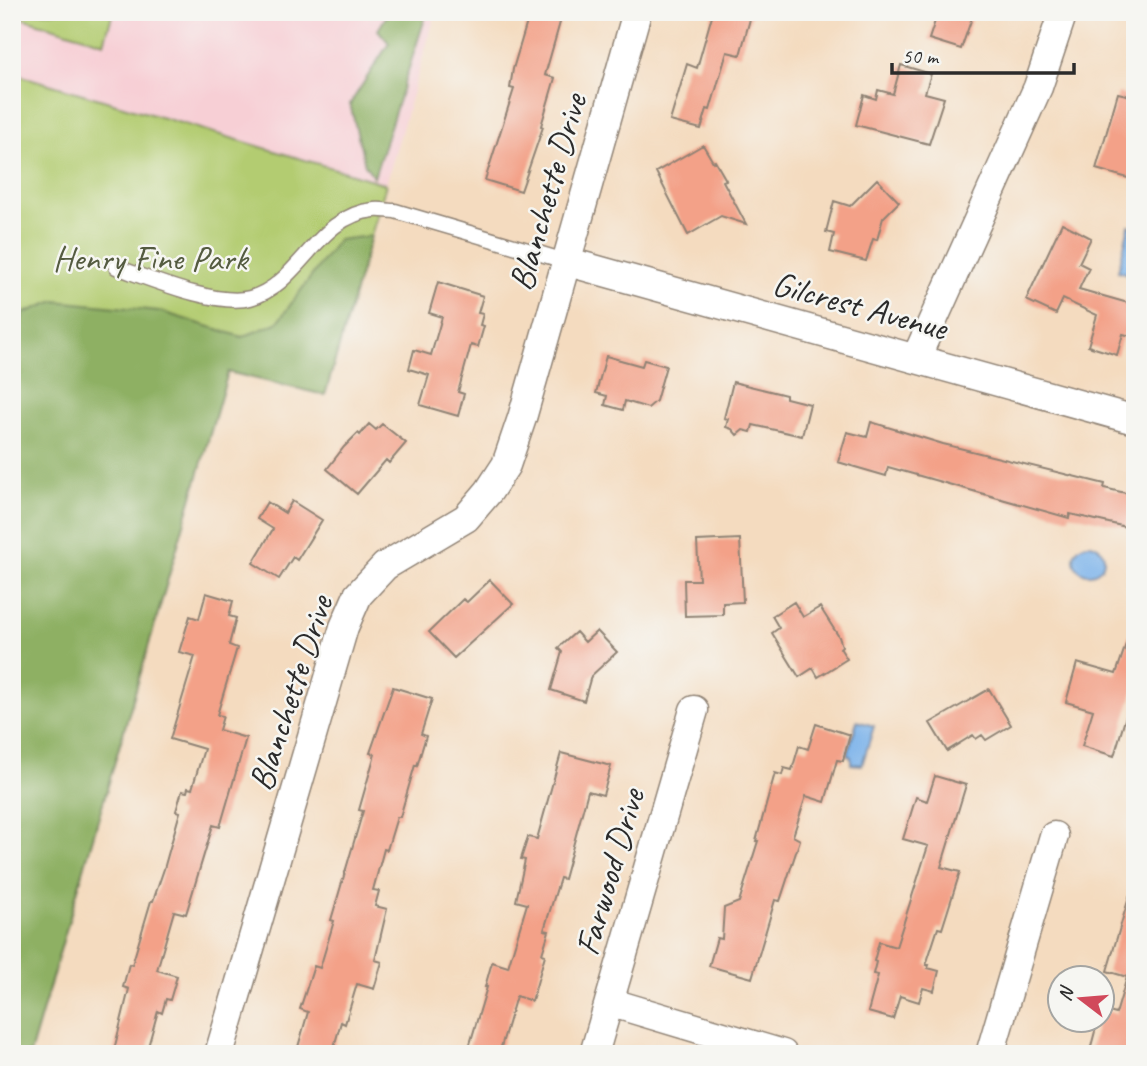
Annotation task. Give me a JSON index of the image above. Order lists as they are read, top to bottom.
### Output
{
  "streets": {
    "street": ["Blanchette Drive", "Gilcrest Avenue", "Farwood Drive"]
  },
  "crossings": [
    ["Blanchette Drive", "Gilcrest Avenue"]
  ],
  "parks": ["Henry Fine Park"],
  "scale_bar": "50 m",
  "north": "left"
}
